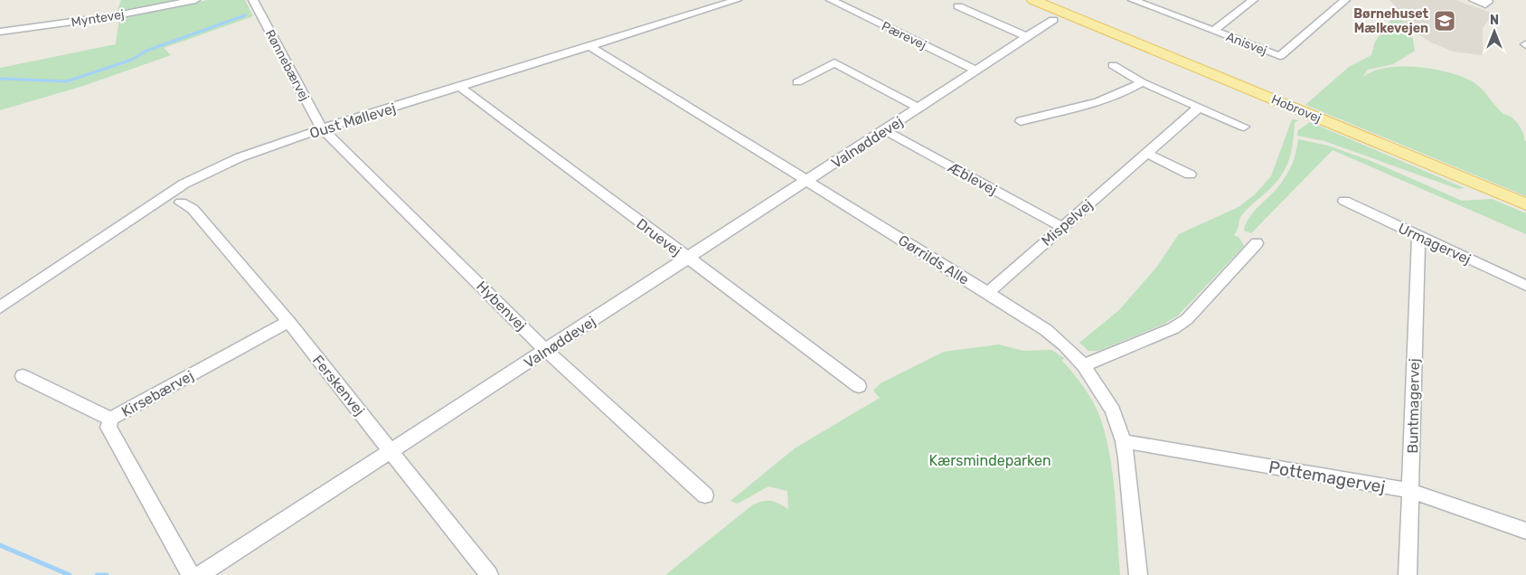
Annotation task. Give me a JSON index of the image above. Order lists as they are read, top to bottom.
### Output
{
  "streets": {
    "main road": ["Hobrovej"],
    "street": [
      "Myntevej",
      "Pærevej",
      "Anisvej",
      "Rønnebærvej",
      "Oust Møllevej",
      "Valnøddevej",
      "Æblevej",
      "Mispelvej",
      "Druevej",
      "Urmagervej",
      "Gørrilds Alle",
      "Hybenvej",
      "Ferskenvej",
      "Kirsebærvej",
      "Buntmagervej",
      "Pottemagervej"
    ]
  },
  "crossings": [
    ["Pærevej", "Valnøddevej"],
    ["Rønnebærvej", "Oust Møllevej"],
    ["Rønnebærvej", "Hybenvej"],
    ["Oust Møllevej", "Druevej"],
    ["Oust Møllevej", "Gørrilds Alle"],
    ["Oust Møllevej", "Hybenvej"],
    ["Valnøddevej", "Æblevej"],
    ["Valnøddevej", "Druevej"],
    ["Valnøddevej", "Gørrilds Alle"],
    ["Valnøddevej", "Hybenvej"],
    ["Valnøddevej", "Ferskenvej"],
    ["Æblevej", "Mispelvej"],
    ["Mispelvej", "Gørrilds Alle"],
    ["Urmagervej", "Buntmagervej"],
    ["Gørrilds Alle", "Pottemagervej"],
    ["Ferskenvej", "Kirsebærvej"],
    ["Buntmagervej", "Pottemagervej"]
  ],
  "parks": ["Kærsmindeparken"],
  "places": {
    "school or university": ["Børnehuset Mælkevejen"]
  },
  "north": "top"
}
